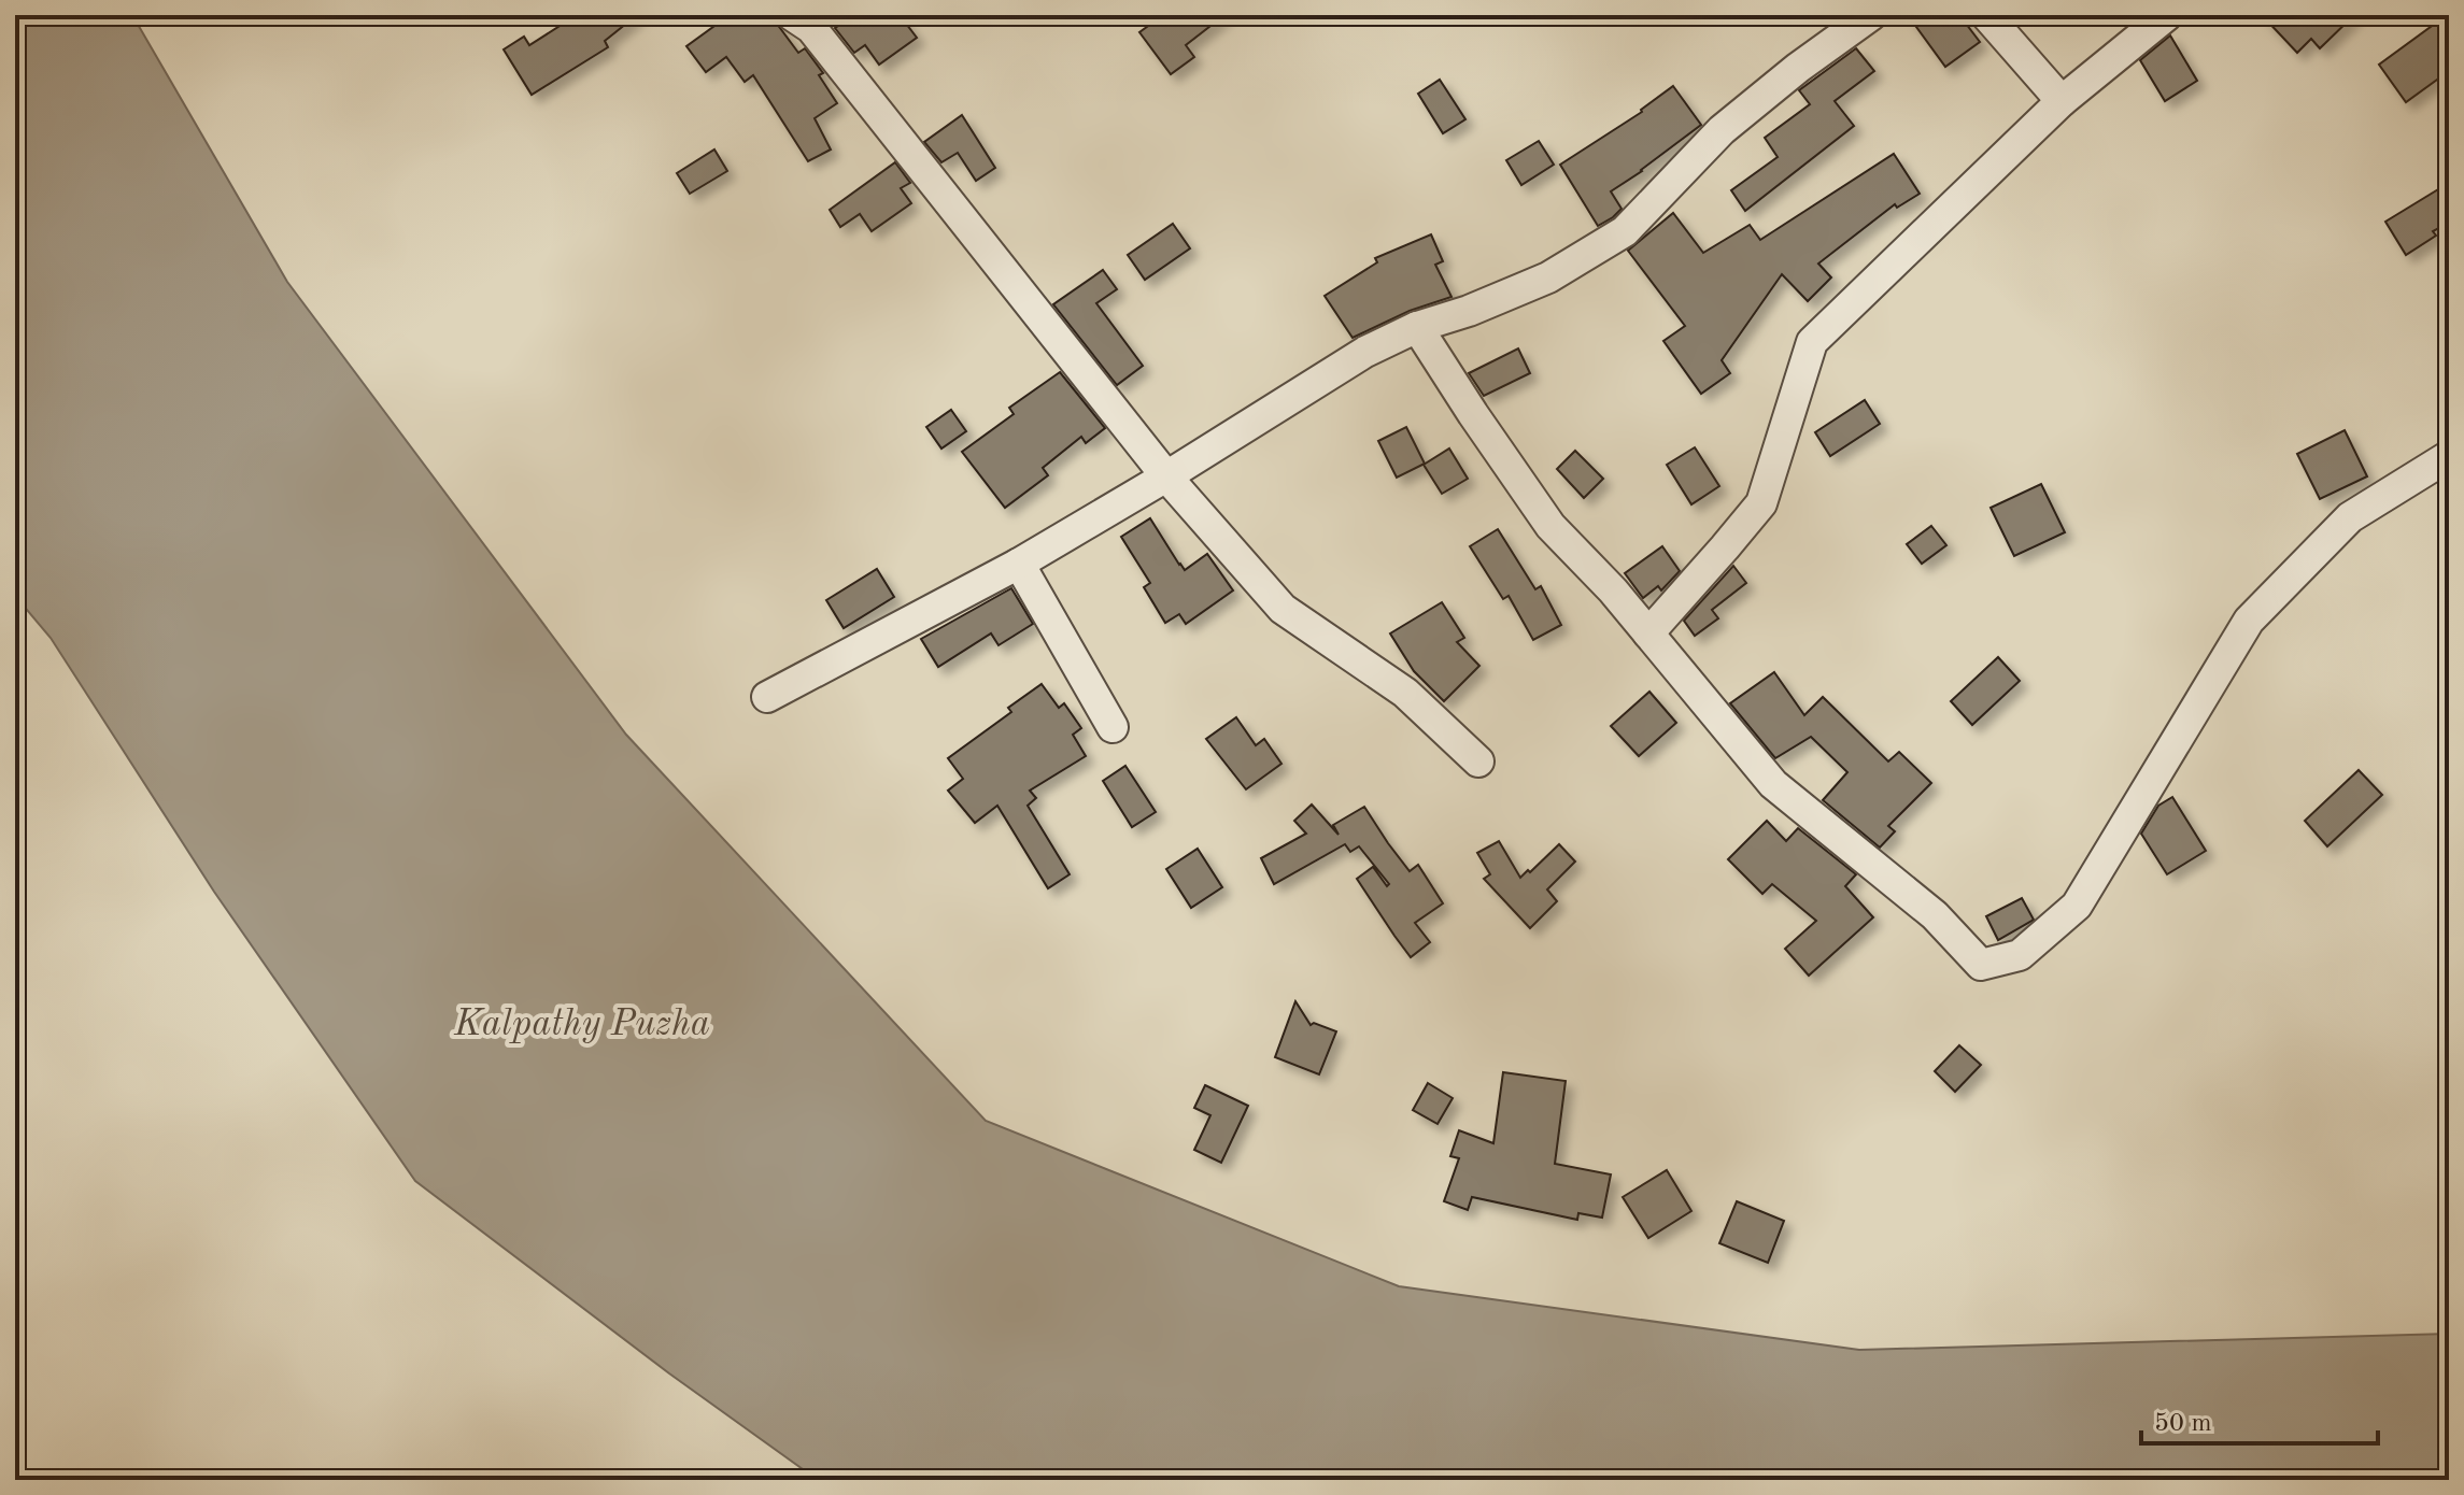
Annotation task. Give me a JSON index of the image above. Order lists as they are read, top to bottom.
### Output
{
  "water": ["Kalpathy Puzha"],
  "scale_bar": "50 m"
}
